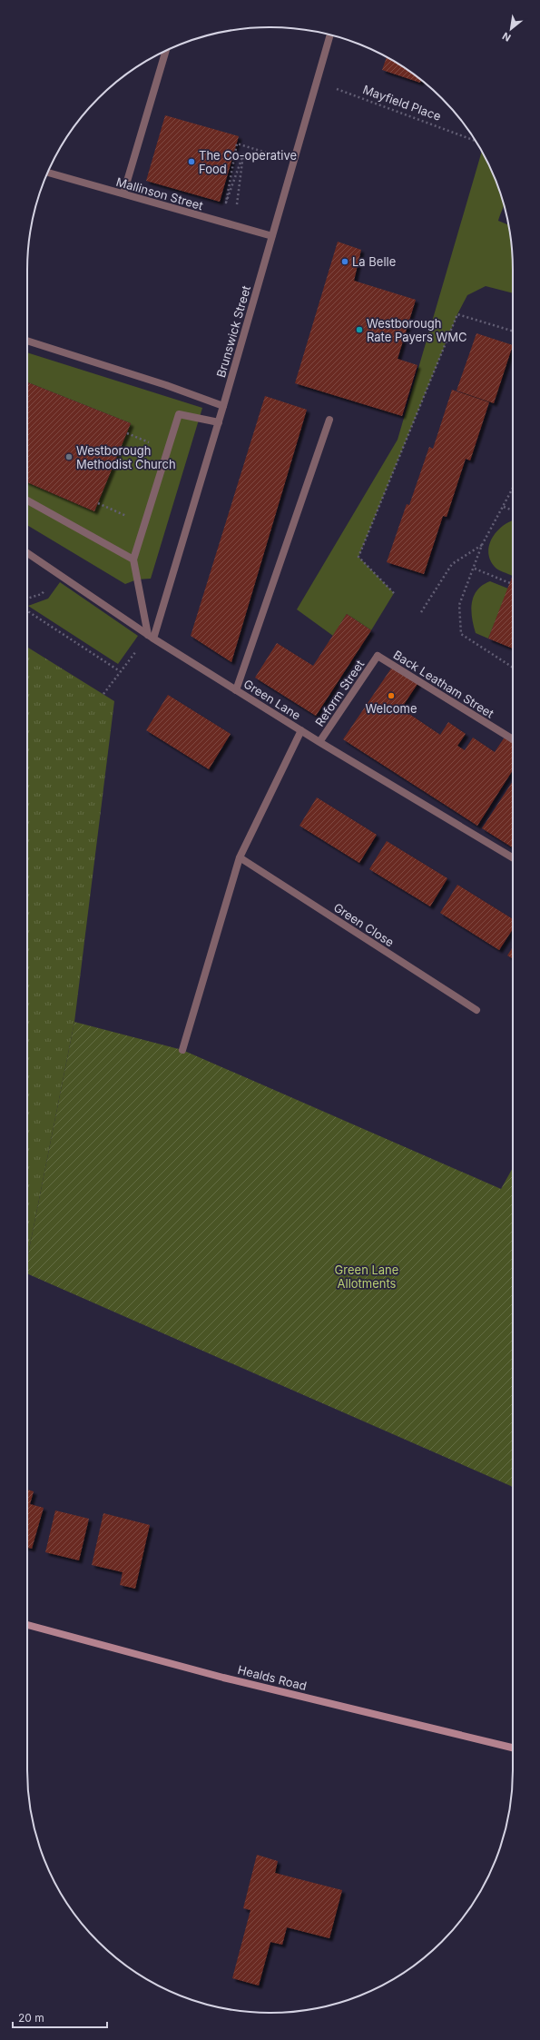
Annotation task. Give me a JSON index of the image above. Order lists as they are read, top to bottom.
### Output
{
  "streets": {
    "street": [
      "Mallinson Street",
      "Brunswick Street",
      "Back Leatham Street",
      "Reform Street",
      "Green Lane",
      "Green Close",
      "Healds Road"
    ],
    "path": ["Mayfield Place"]
  },
  "crossings": [
    ["Mayfield Place", "Brunswick Street"],
    ["Mallinson Street", "Brunswick Street"],
    ["Brunswick Street", "Green Lane"],
    ["Back Leatham Street", "Reform Street"],
    ["Reform Street", "Green Lane"]
  ],
  "parks": ["Green Lane Allotments"],
  "places": [
    "The Co-operative Food",
    "La Belle",
    "Westborough Rate Payers WMC",
    "Westborough Methodist Church",
    "Welcome"
  ],
  "scale_bar": "20 m",
  "north": "bottom left"
}
